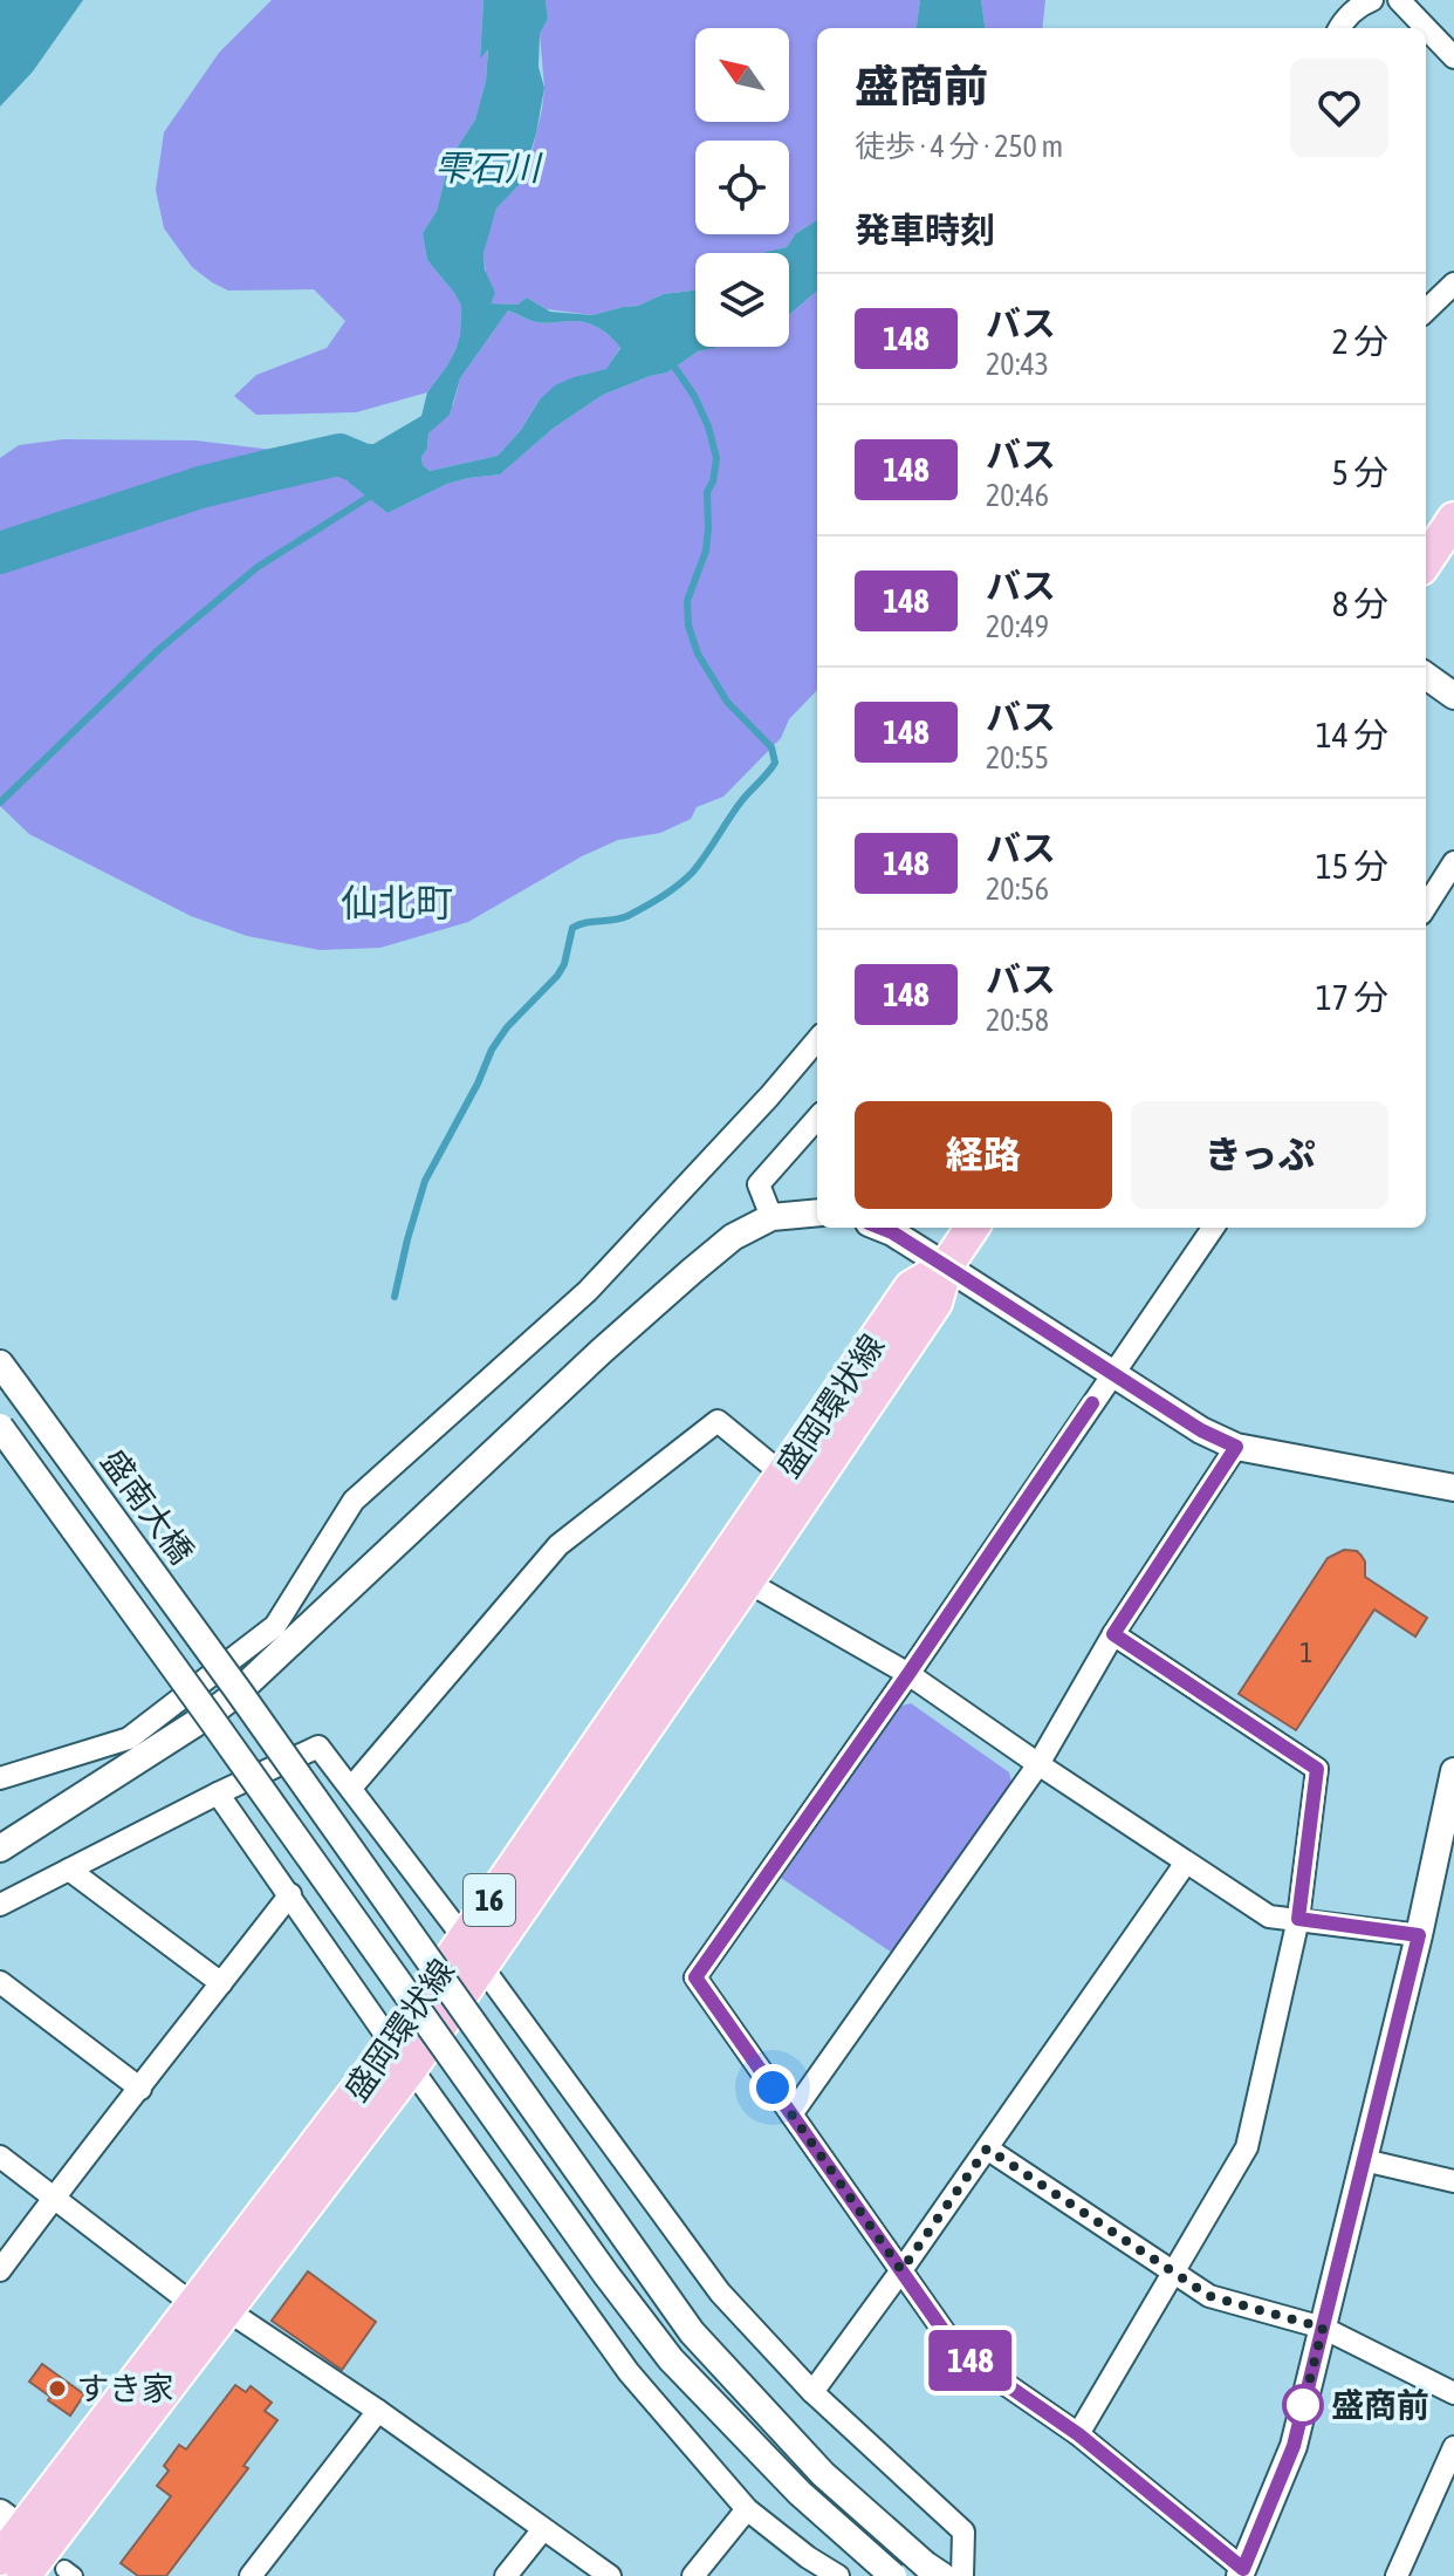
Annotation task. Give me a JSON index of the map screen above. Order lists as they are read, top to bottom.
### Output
{
  "streets": {
    "main road": ["盛岡環状線", "16"],
    "street": ["盛南大橋"]
  },
  "districts": ["仙北町"],
  "water": ["雫石川"],
  "places": ["すき家", "盛商前"],
  "lines": ["bus line 148"],
  "house_numbers": ["1"],
  "north": "top left",
  "page": {
    "on_map": "148",
    "heading": [
      ["盛商前", "徒歩 · 4 分 · 250 m"],
      "発車時刻"
    ],
    "list": [
      {
        "mark": "148",
        "name": "バス",
        "note": "20:43",
        "value": "2 分"
      },
      {
        "mark": "148",
        "name": "バス",
        "note": "20:46",
        "value": "5 分"
      },
      {
        "mark": "148",
        "name": "バス",
        "note": "20:49",
        "value": "8 分"
      },
      {
        "mark": "148",
        "name": "バス",
        "note": "20:55",
        "value": "14 分"
      },
      {
        "mark": "148",
        "name": "バス",
        "note": "20:56",
        "value": "15 分"
      },
      {
        "mark": "148",
        "name": "バス",
        "note": "20:58",
        "value": "17 分"
      }
    ],
    "buttons": ["経路", "きっぷ"]
  }
}
